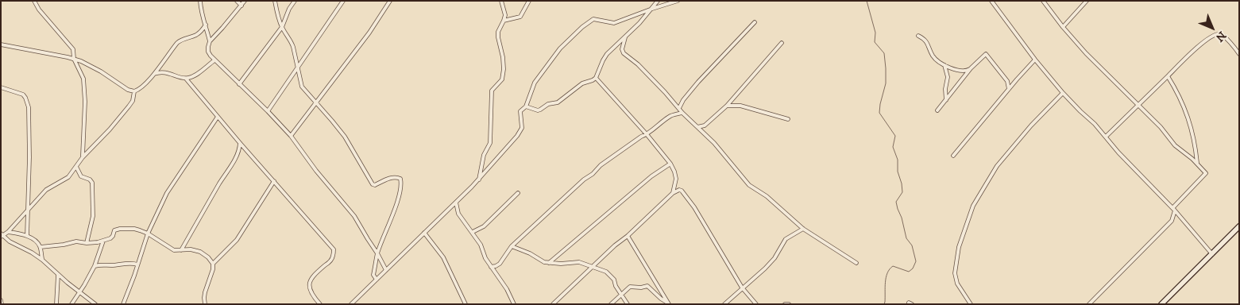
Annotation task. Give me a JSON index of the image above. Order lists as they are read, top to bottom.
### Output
{
  "north": "bottom right"
}
